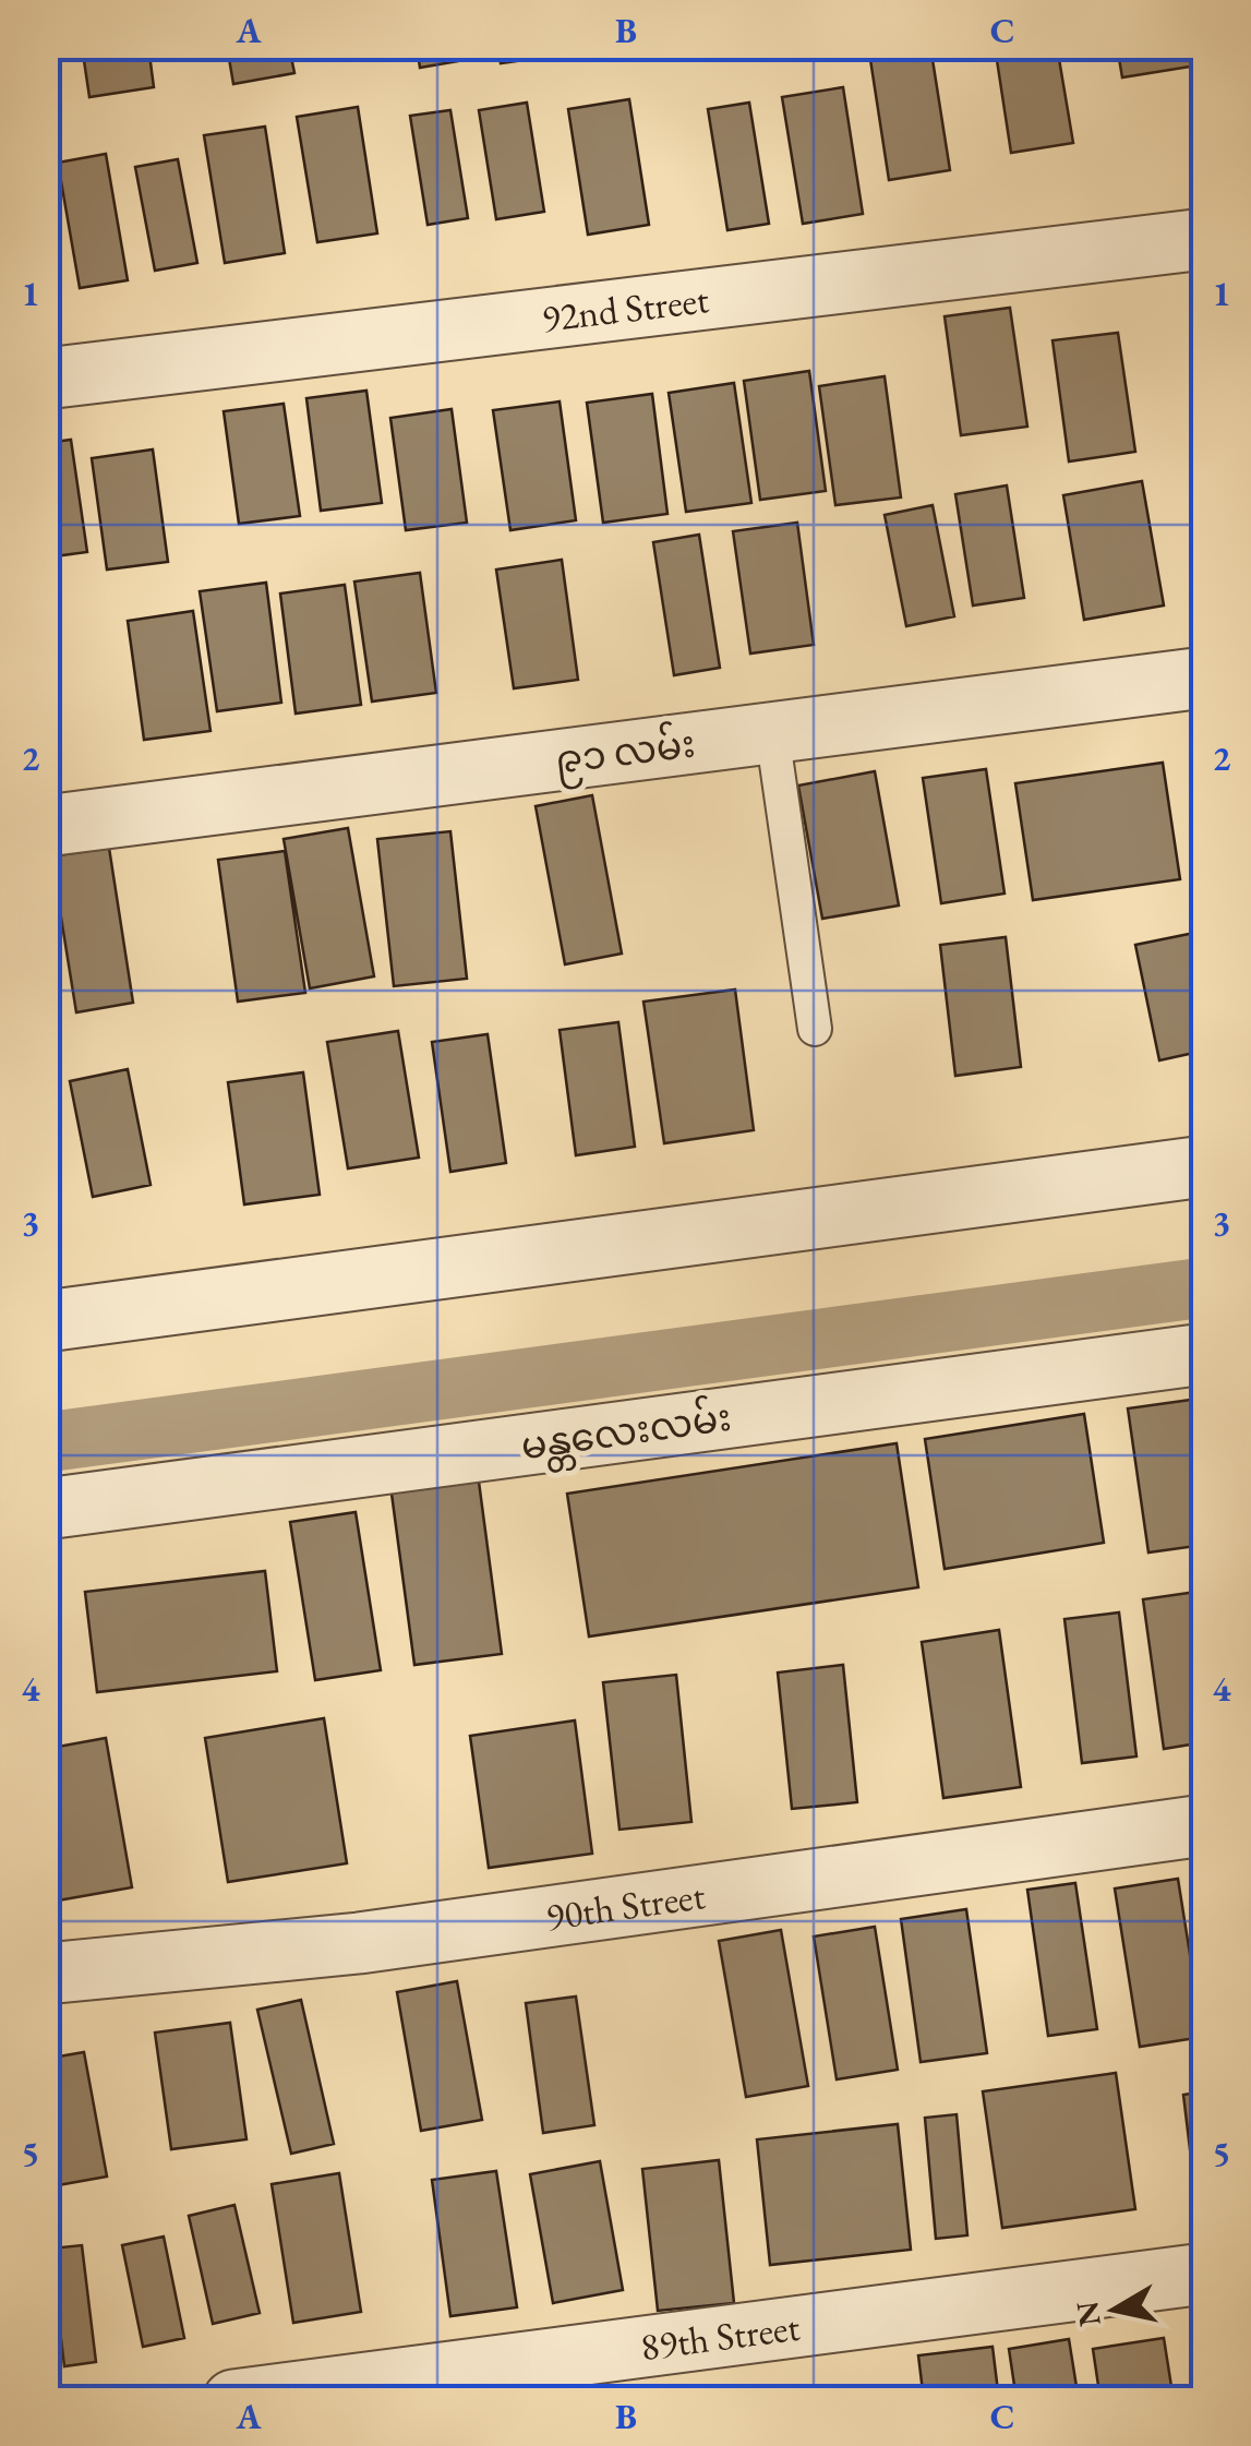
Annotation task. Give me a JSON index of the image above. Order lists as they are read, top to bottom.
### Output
{
  "streets": {
    "street": [
      "92nd Street",
      "၉၁ လမ်း",
      "မန္တလေးလမ်း",
      "90th Street",
      "89th Street"
    ]
  },
  "north": "left",
  "grid": {
    "columns": ["A", "B", "C"],
    "rows": [
      "1",
      "2",
      "3",
      "4",
      "5"
    ]
  }
}
